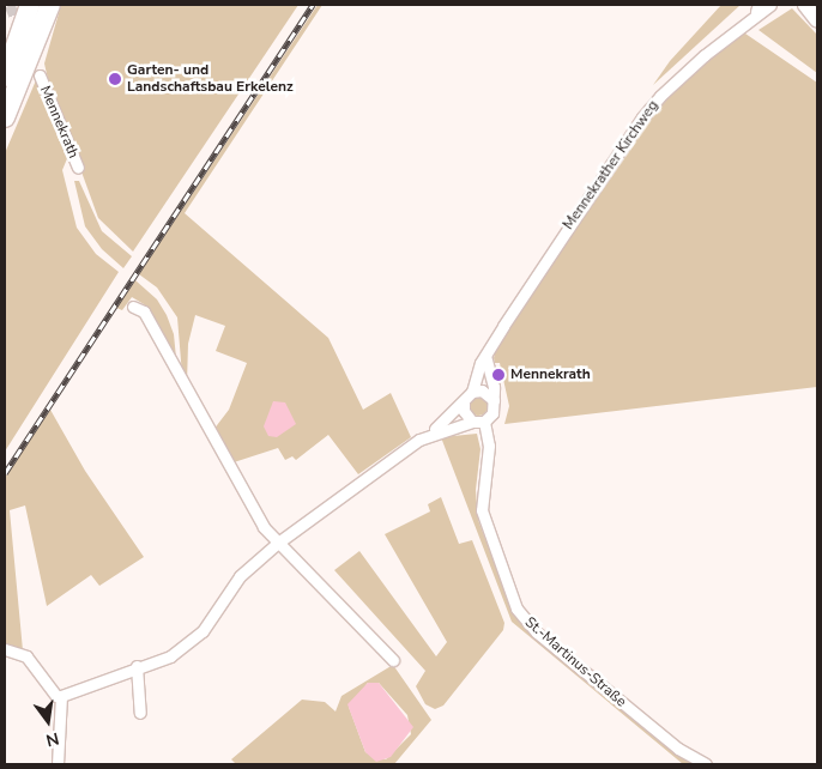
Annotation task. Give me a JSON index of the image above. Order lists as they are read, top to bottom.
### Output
{
  "streets": {
    "street": ["Mennekrath", "Mennekrather Kirchweg", "St.-Martinus-Straße"]
  },
  "crossings": [
    ["Mennekrather Kirchweg", "St.-Martinus-Straße"]
  ],
  "places": ["Garten- und Landschaftsbau Erkelenz", "Mennekrath"],
  "north": "bottom"
}
